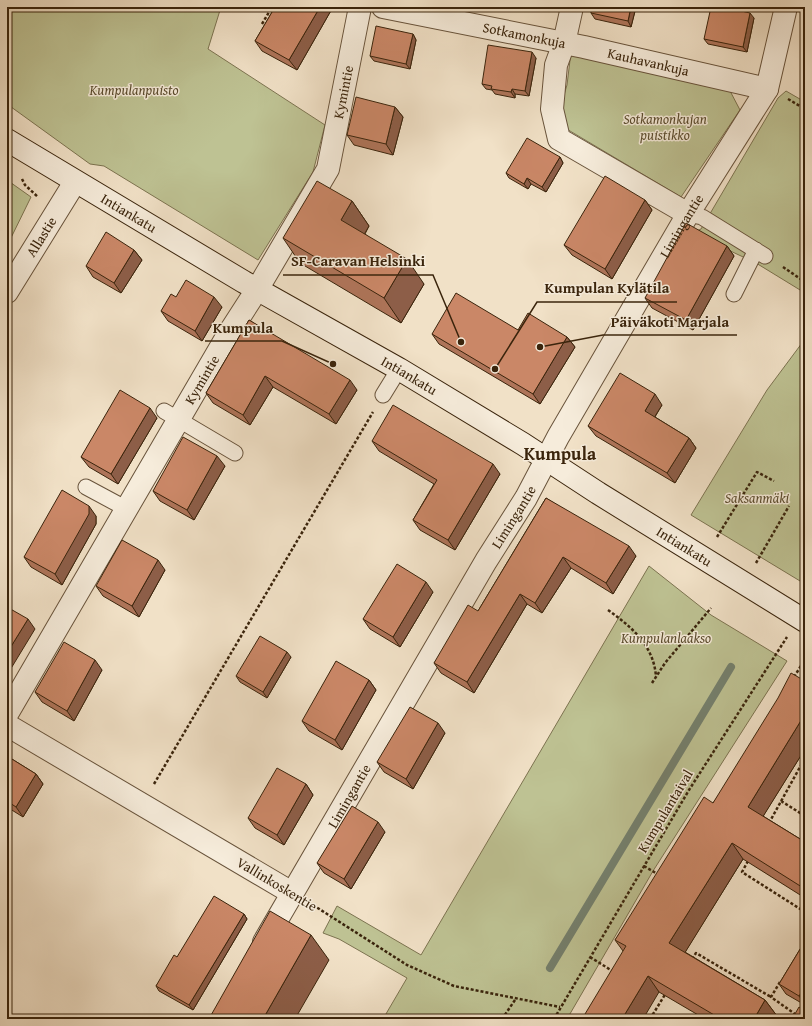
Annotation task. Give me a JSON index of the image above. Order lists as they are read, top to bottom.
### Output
{
  "streets": {
    "street": [
      "Sotkamonkuja",
      "Kauhavankuja",
      "Kymintie",
      "Intiankatu",
      "Limingantie",
      "Allastie",
      "Vallinkoskentie"
    ],
    "path": ["Kumpulantaival"]
  },
  "crossings": [
    ["Sotkamonkuja", "Kauhavankuja"],
    ["Sotkamonkuja", "Limingantie"],
    ["Kauhavankuja", "Limingantie"],
    ["Kymintie", "Intiankatu"],
    ["Intiankatu", "Limingantie"],
    ["Intiankatu", "Allastie"],
    ["Intiankatu", "Kumpulantaival"],
    ["Limingantie", "Vallinkoskentie"],
    ["Kumpulantaival", "Vallinkoskentie"]
  ],
  "districts": ["Kumpula"],
  "parks": [
    "Kumpulanpuisto",
    "Sotkamonkujan puistikko",
    "Saksanmäki",
    "Kumpulanlaakso"
  ],
  "places": [
    "SF-Caravan Helsinki",
    "Päiväkoti Marjala",
    "Kumpula",
    "Kumpulan Kylätila"
  ]
}
